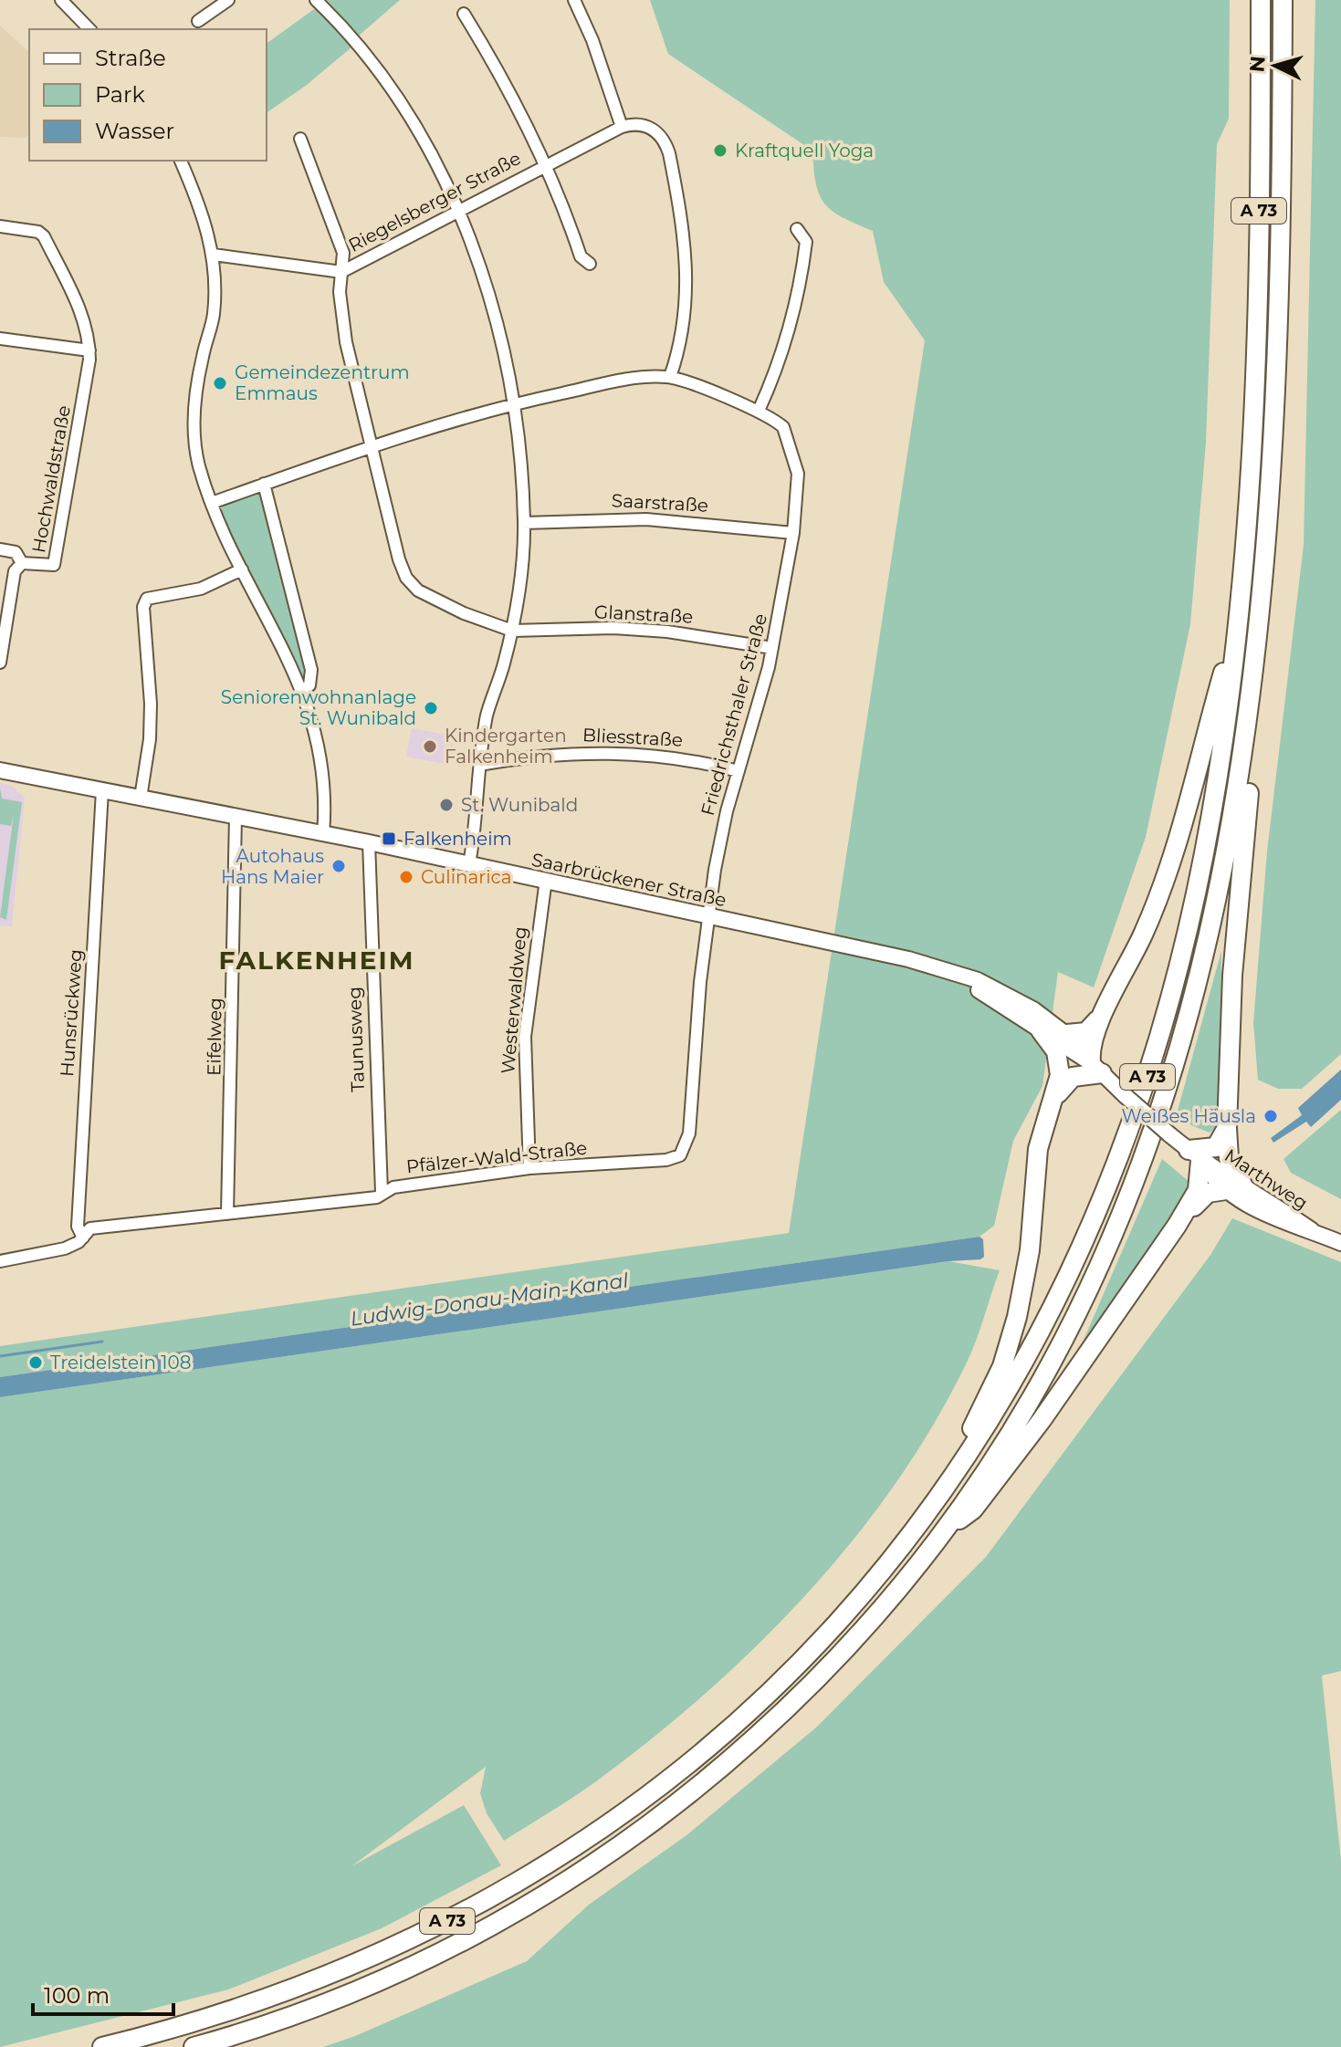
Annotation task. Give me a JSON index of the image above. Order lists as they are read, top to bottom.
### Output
{
  "streets": {
    "highway": ["A 73"],
    "main road": ["Saarbrückener Straße", "Marthweg"],
    "street": [
      "Riegelsberger Straße",
      "Hochwaldstraße",
      "Saarstraße",
      "Glanstraße",
      "Friedrichsthaler Straße",
      "Bliesstraße",
      "Westerwaldweg",
      "Hunsrückweg",
      "Eifelweg",
      "Taunusweg",
      "Pfälzer-Wald-Straße"
    ]
  },
  "crossings": [
    ["A 73", "Saarbrückener Straße"],
    ["A 73", "Marthweg"],
    ["Saarstraße", "Friedrichsthaler Straße"],
    ["Glanstraße", "Friedrichsthaler Straße"],
    ["Friedrichsthaler Straße", "Bliesstraße"],
    ["Friedrichsthaler Straße", "Saarbrückener Straße"],
    ["Friedrichsthaler Straße", "Pfälzer-Wald-Straße"],
    ["Saarbrückener Straße", "Westerwaldweg"],
    ["Saarbrückener Straße", "Hunsrückweg"],
    ["Saarbrückener Straße", "Eifelweg"],
    ["Saarbrückener Straße", "Taunusweg"],
    ["Saarbrückener Straße", "Pfälzer-Wald-Straße"],
    ["Saarbrückener Straße", "Marthweg"],
    ["Westerwaldweg", "Pfälzer-Wald-Straße"],
    ["Hunsrückweg", "Pfälzer-Wald-Straße"],
    ["Eifelweg", "Pfälzer-Wald-Straße"],
    ["Taunusweg", "Pfälzer-Wald-Straße"]
  ],
  "districts": ["FALKENHEIM"],
  "water": ["Ludwig-Donau-Main-Kanal"],
  "places": {
    "other": [
      "Kraftquell Yoga",
      "Gemeindezentrum Emmaus",
      "Seniorenwohnanlage St. Wunibald",
      "Kindergarten Falkenheim",
      "St. Wunibald",
      "Autohaus Hans Maier",
      "Culinarica",
      "Weißes Häusla",
      "Treidelstein 108"
    ],
    "transit": ["Falkenheim"]
  },
  "legend": ["Straße", "Park", "Wasser"],
  "scale_bar": "100 m",
  "north": "left"
}
